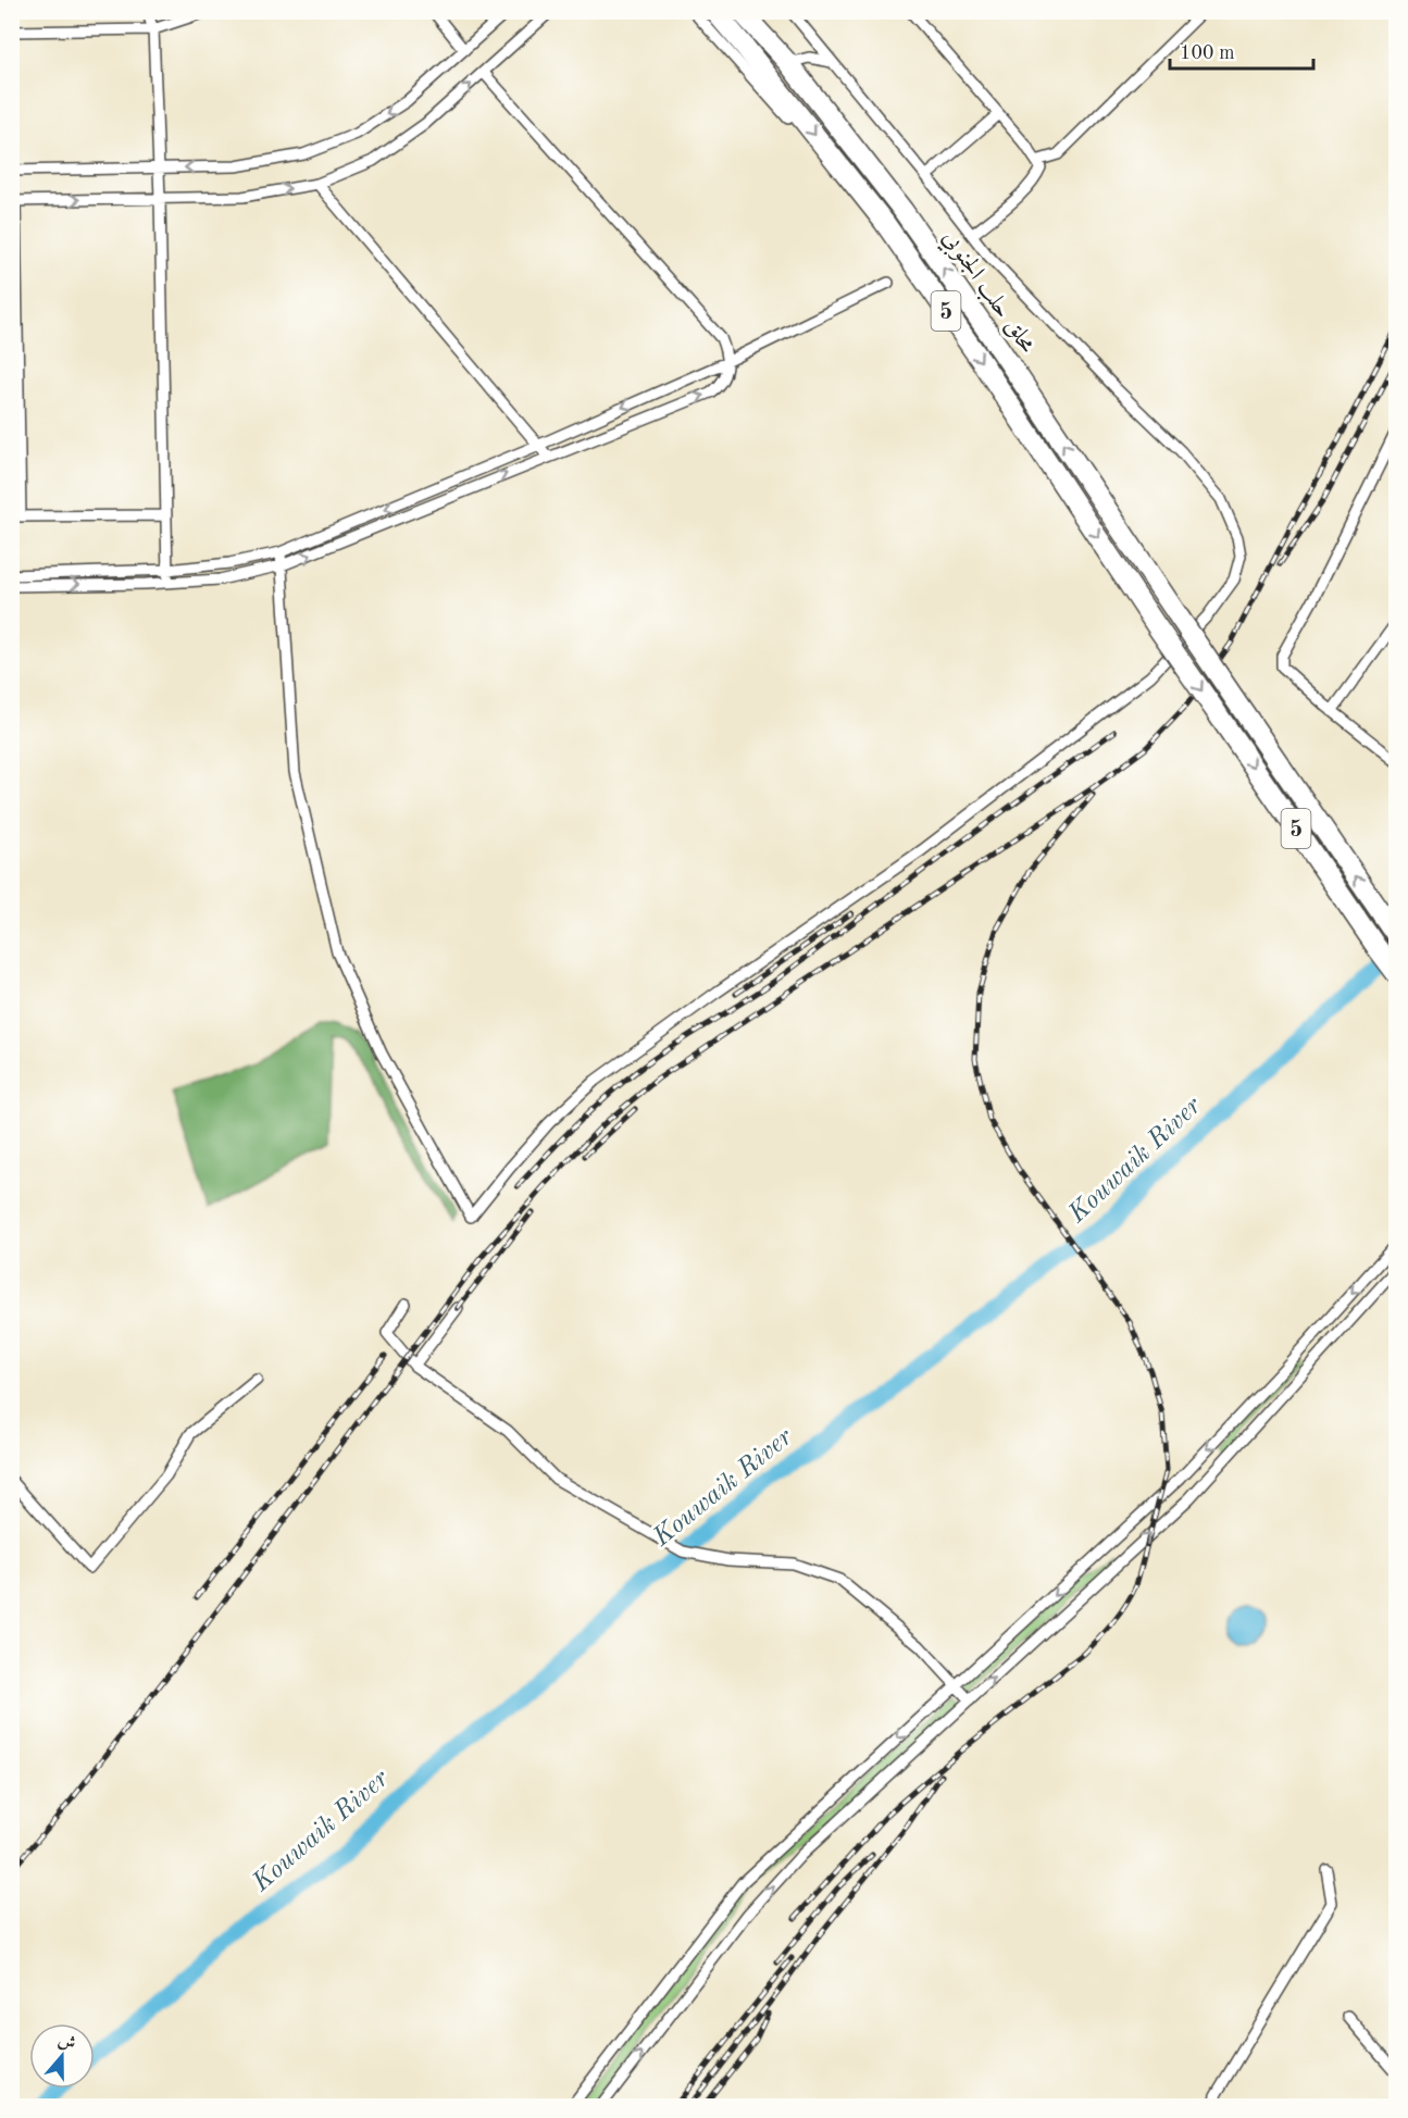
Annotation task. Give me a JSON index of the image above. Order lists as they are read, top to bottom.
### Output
{
  "streets": {
    "highway": ["محلق حلب الجنوبي", "5"]
  },
  "water": ["Kouwaik River"],
  "scale_bar": "100 m",
  "north": "top"
}
